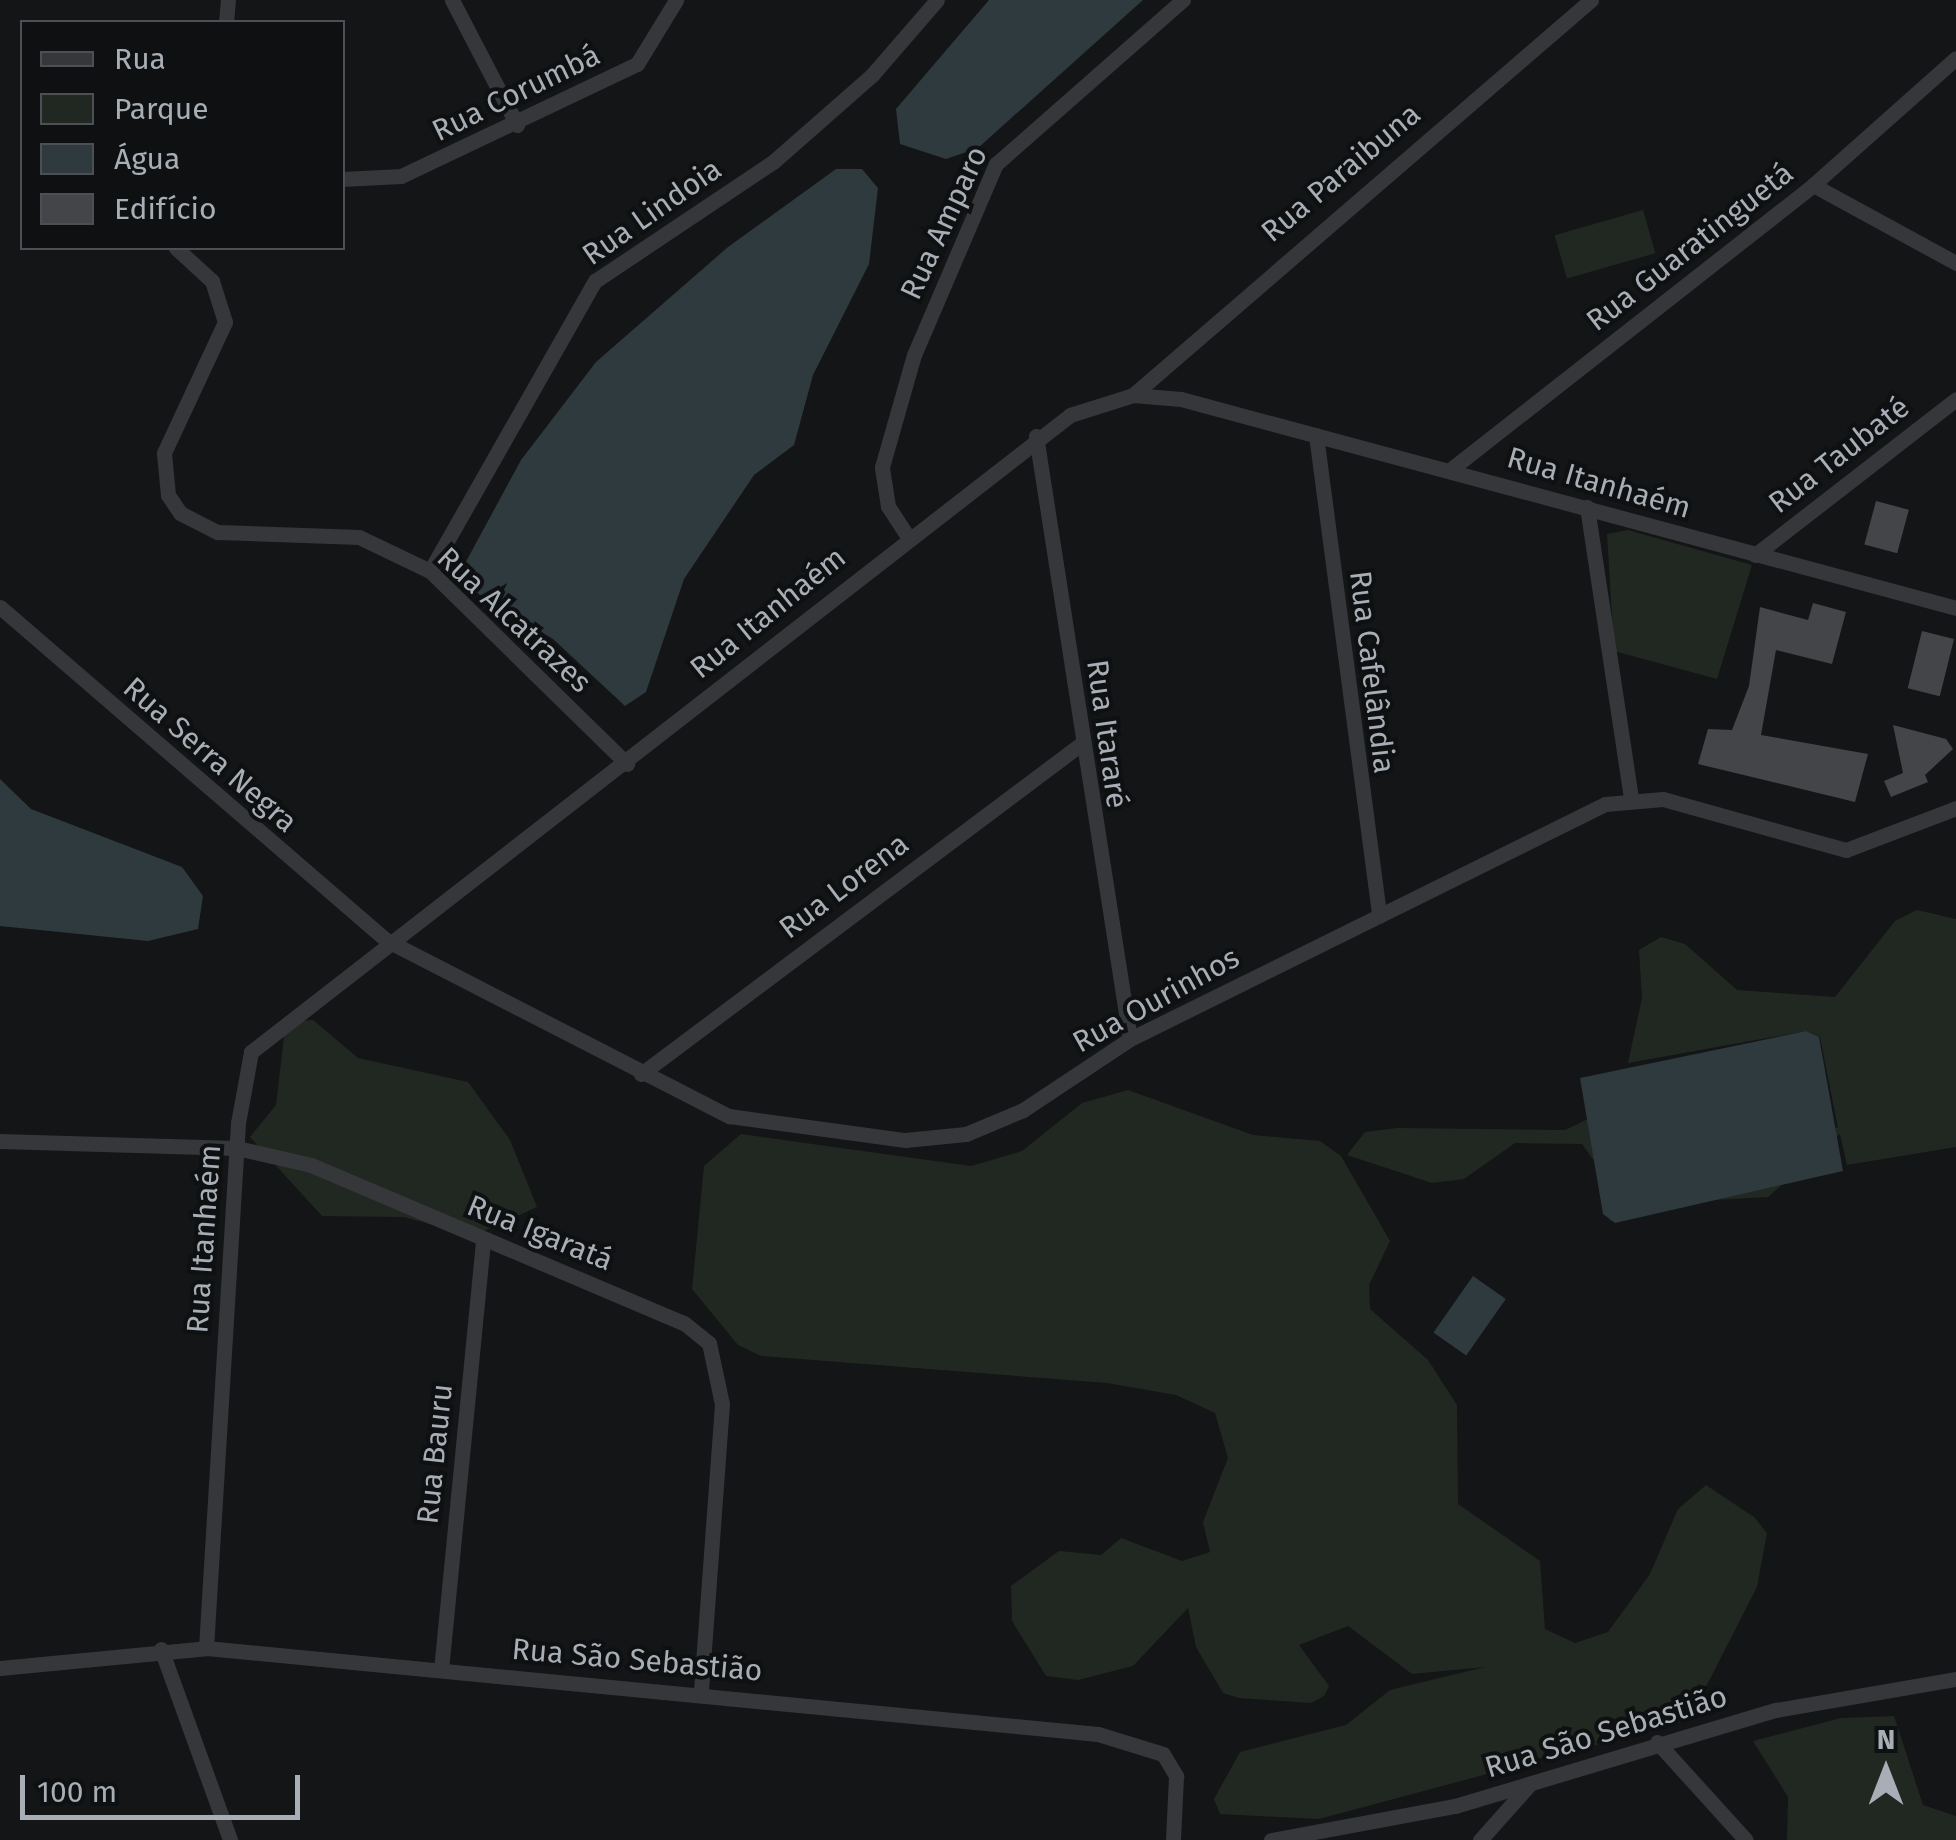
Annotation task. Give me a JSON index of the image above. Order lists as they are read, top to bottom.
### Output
{
  "streets": {
    "street": [
      "Rua Corumbá",
      "Rua Paraibuna",
      "Rua Lindoia",
      "Rua Amparo",
      "Rua Guaratinguetá",
      "Rua Taubaté",
      "Rua Itanhaém",
      "Rua Alcatrazes",
      "Rua Cafelândia",
      "Rua Itararé",
      "Rua Serra Negra",
      "Rua Lorena",
      "Rua Ourinhos",
      "Rua Igaratá",
      "Rua Bauru",
      "Rua São Sebastião"
    ]
  },
  "crossings": [
    ["Rua Paraibuna", "Rua Itanhaém"],
    ["Rua Lindoia", "Rua Alcatrazes"],
    ["Rua Amparo", "Rua Itanhaém"],
    ["Rua Guaratinguetá", "Rua Itanhaém"],
    ["Rua Taubaté", "Rua Itanhaém"],
    ["Rua Itanhaém", "Rua Alcatrazes"],
    ["Rua Itanhaém", "Rua Cafelândia"],
    ["Rua Itanhaém", "Rua Itararé"],
    ["Rua Itanhaém", "Rua Serra Negra"],
    ["Rua Itanhaém", "Rua Ourinhos"],
    ["Rua Itanhaém", "Rua Igaratá"],
    ["Rua Itanhaém", "Rua São Sebastião"],
    ["Rua Cafelândia", "Rua Ourinhos"],
    ["Rua Itararé", "Rua Lorena"],
    ["Rua Itararé", "Rua Ourinhos"],
    ["Rua Serra Negra", "Rua Ourinhos"],
    ["Rua Lorena", "Rua Ourinhos"],
    ["Rua Igaratá", "Rua Bauru"],
    ["Rua Igaratá", "Rua São Sebastião"],
    ["Rua Bauru", "Rua São Sebastião"]
  ],
  "legend": [
    "Rua",
    "Parque",
    "Água",
    "Edifício"
  ],
  "scale_bar": "100 m",
  "north": "top"
}
